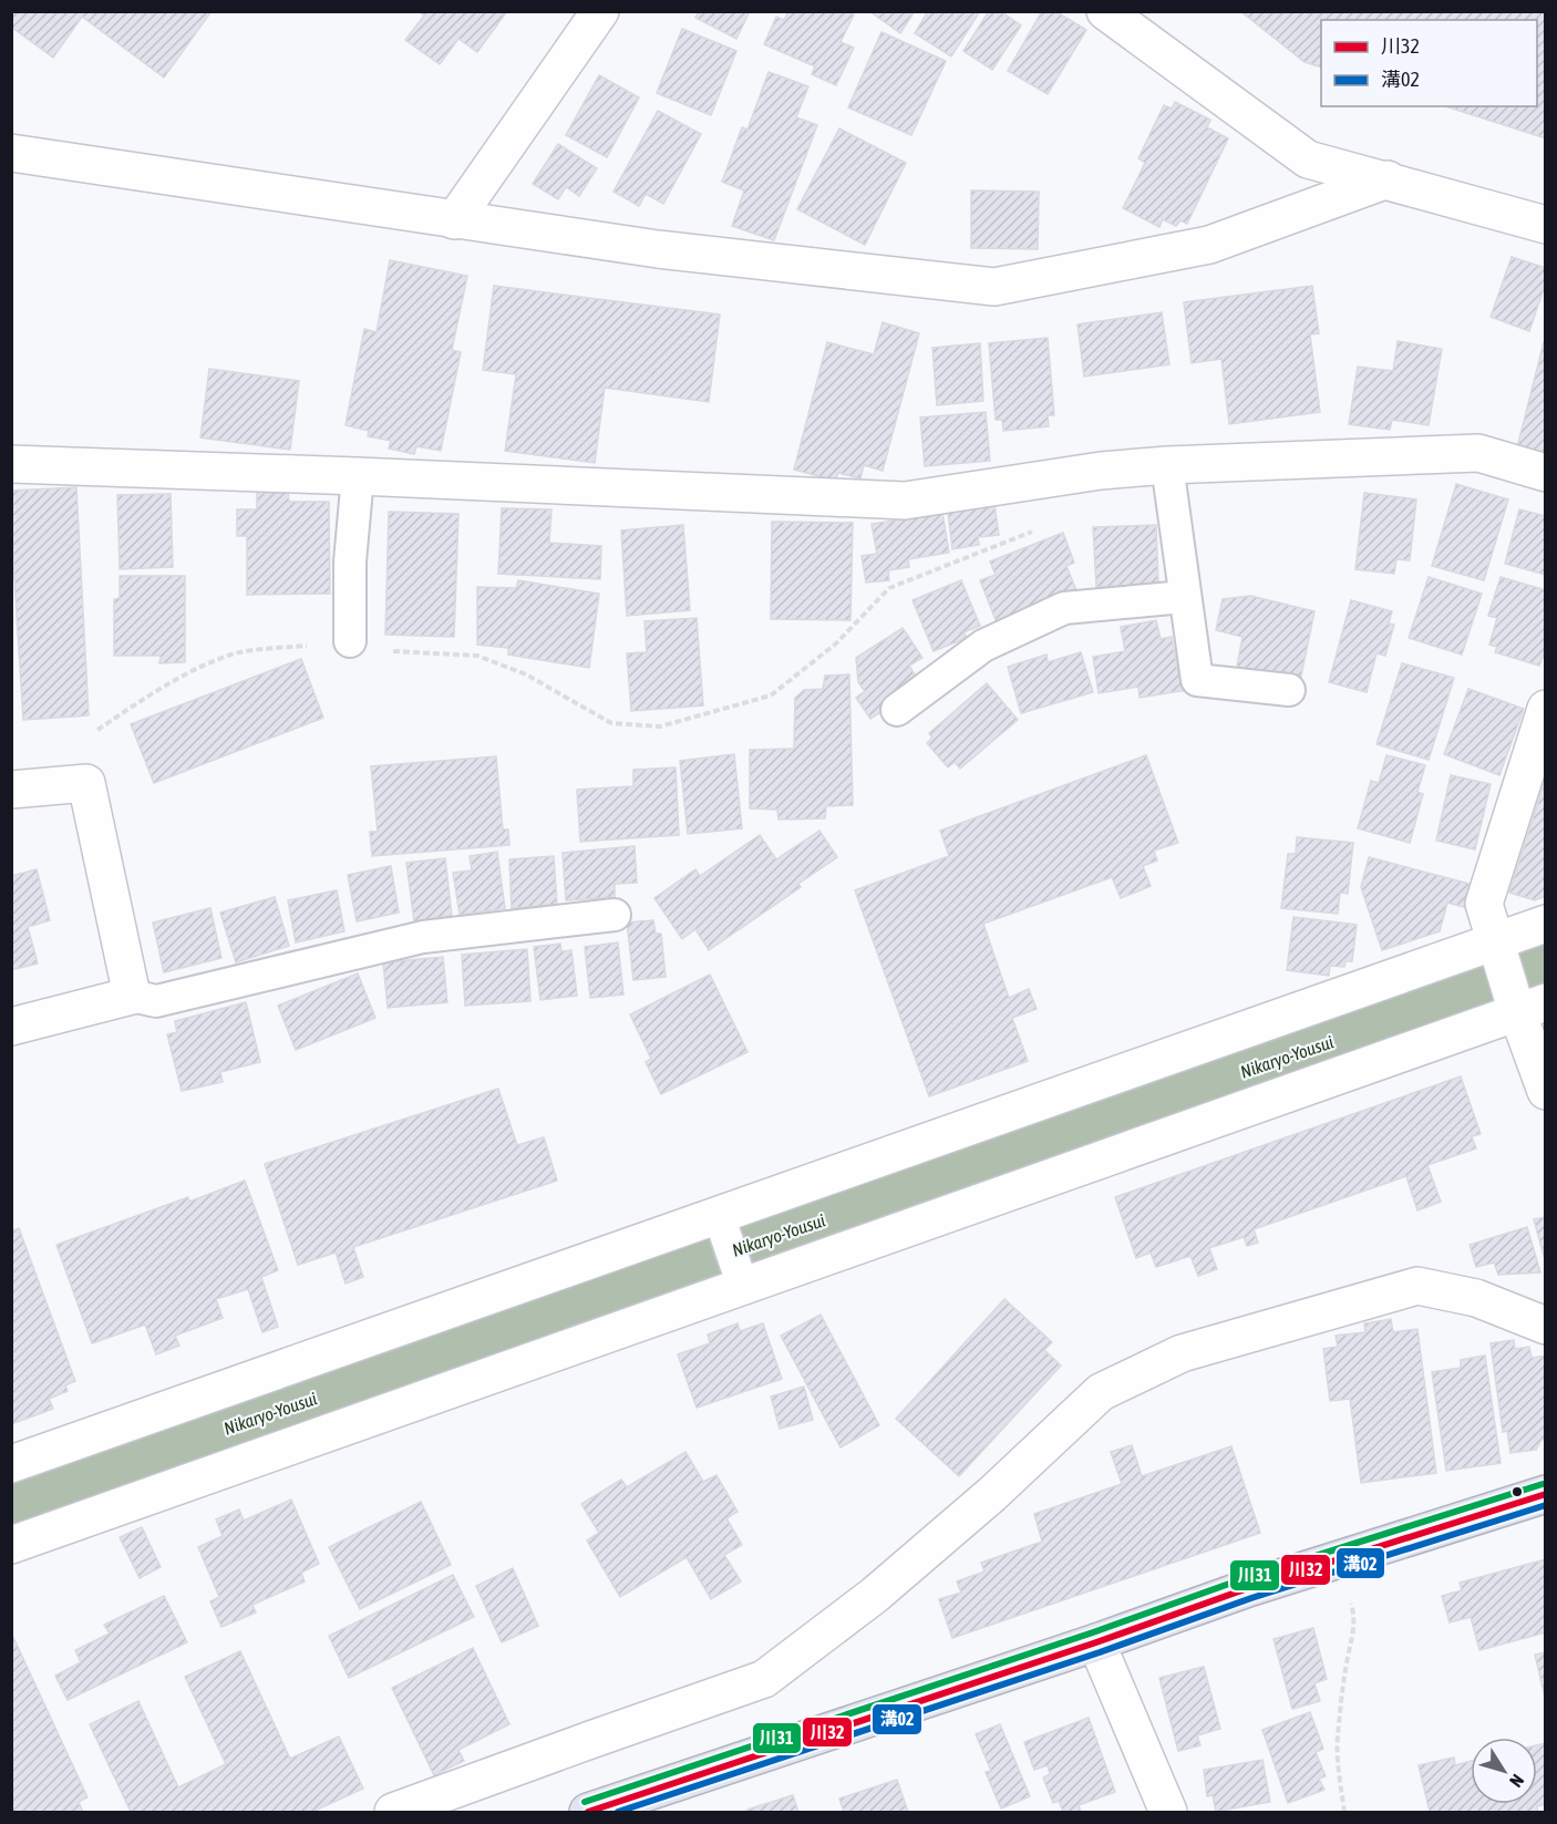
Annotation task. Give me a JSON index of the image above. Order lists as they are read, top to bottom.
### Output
{
  "water": ["Nikaryo-Yousui"],
  "lines": ["transit line 川31", "transit line 川32", "transit line 溝02"],
  "legend": ["川32", "溝02"],
  "north": "bottom right"
}
